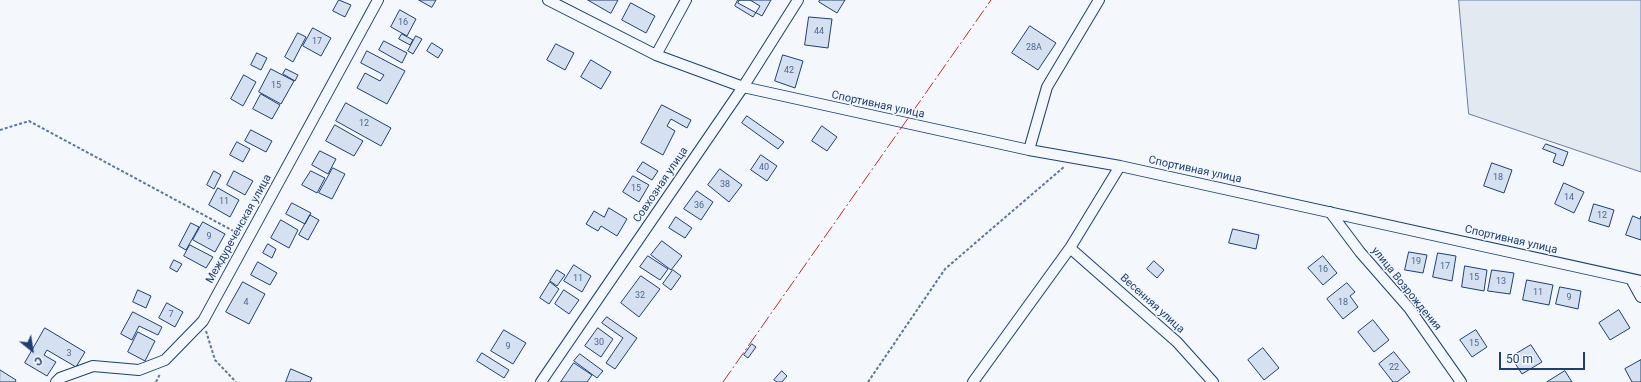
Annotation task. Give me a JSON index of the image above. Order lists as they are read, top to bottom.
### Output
{
  "streets": {
    "street": [
      "Спортивная улица",
      "Совхозная улица",
      "Междуреченская улица",
      "улица Возрождения",
      "Весенняя улица"
    ]
  },
  "crossings": [
    ["Спортивная улица", "Совхозная улица"],
    ["Спортивная улица", "улица Возрождения"]
  ],
  "house_numbers": [
    "16",
    "44",
    "17",
    "28А",
    "42",
    "15",
    "12",
    "40",
    "18",
    "38",
    "15",
    "14",
    "11",
    "36",
    "12",
    "9",
    "19",
    "17",
    "16",
    "15",
    "11",
    "13",
    "11",
    "32",
    "9",
    "4",
    "18",
    "7",
    "30",
    "15",
    "9",
    "3",
    "22"
  ],
  "scale_bar": "50 m",
  "north": "bottom right"
}
